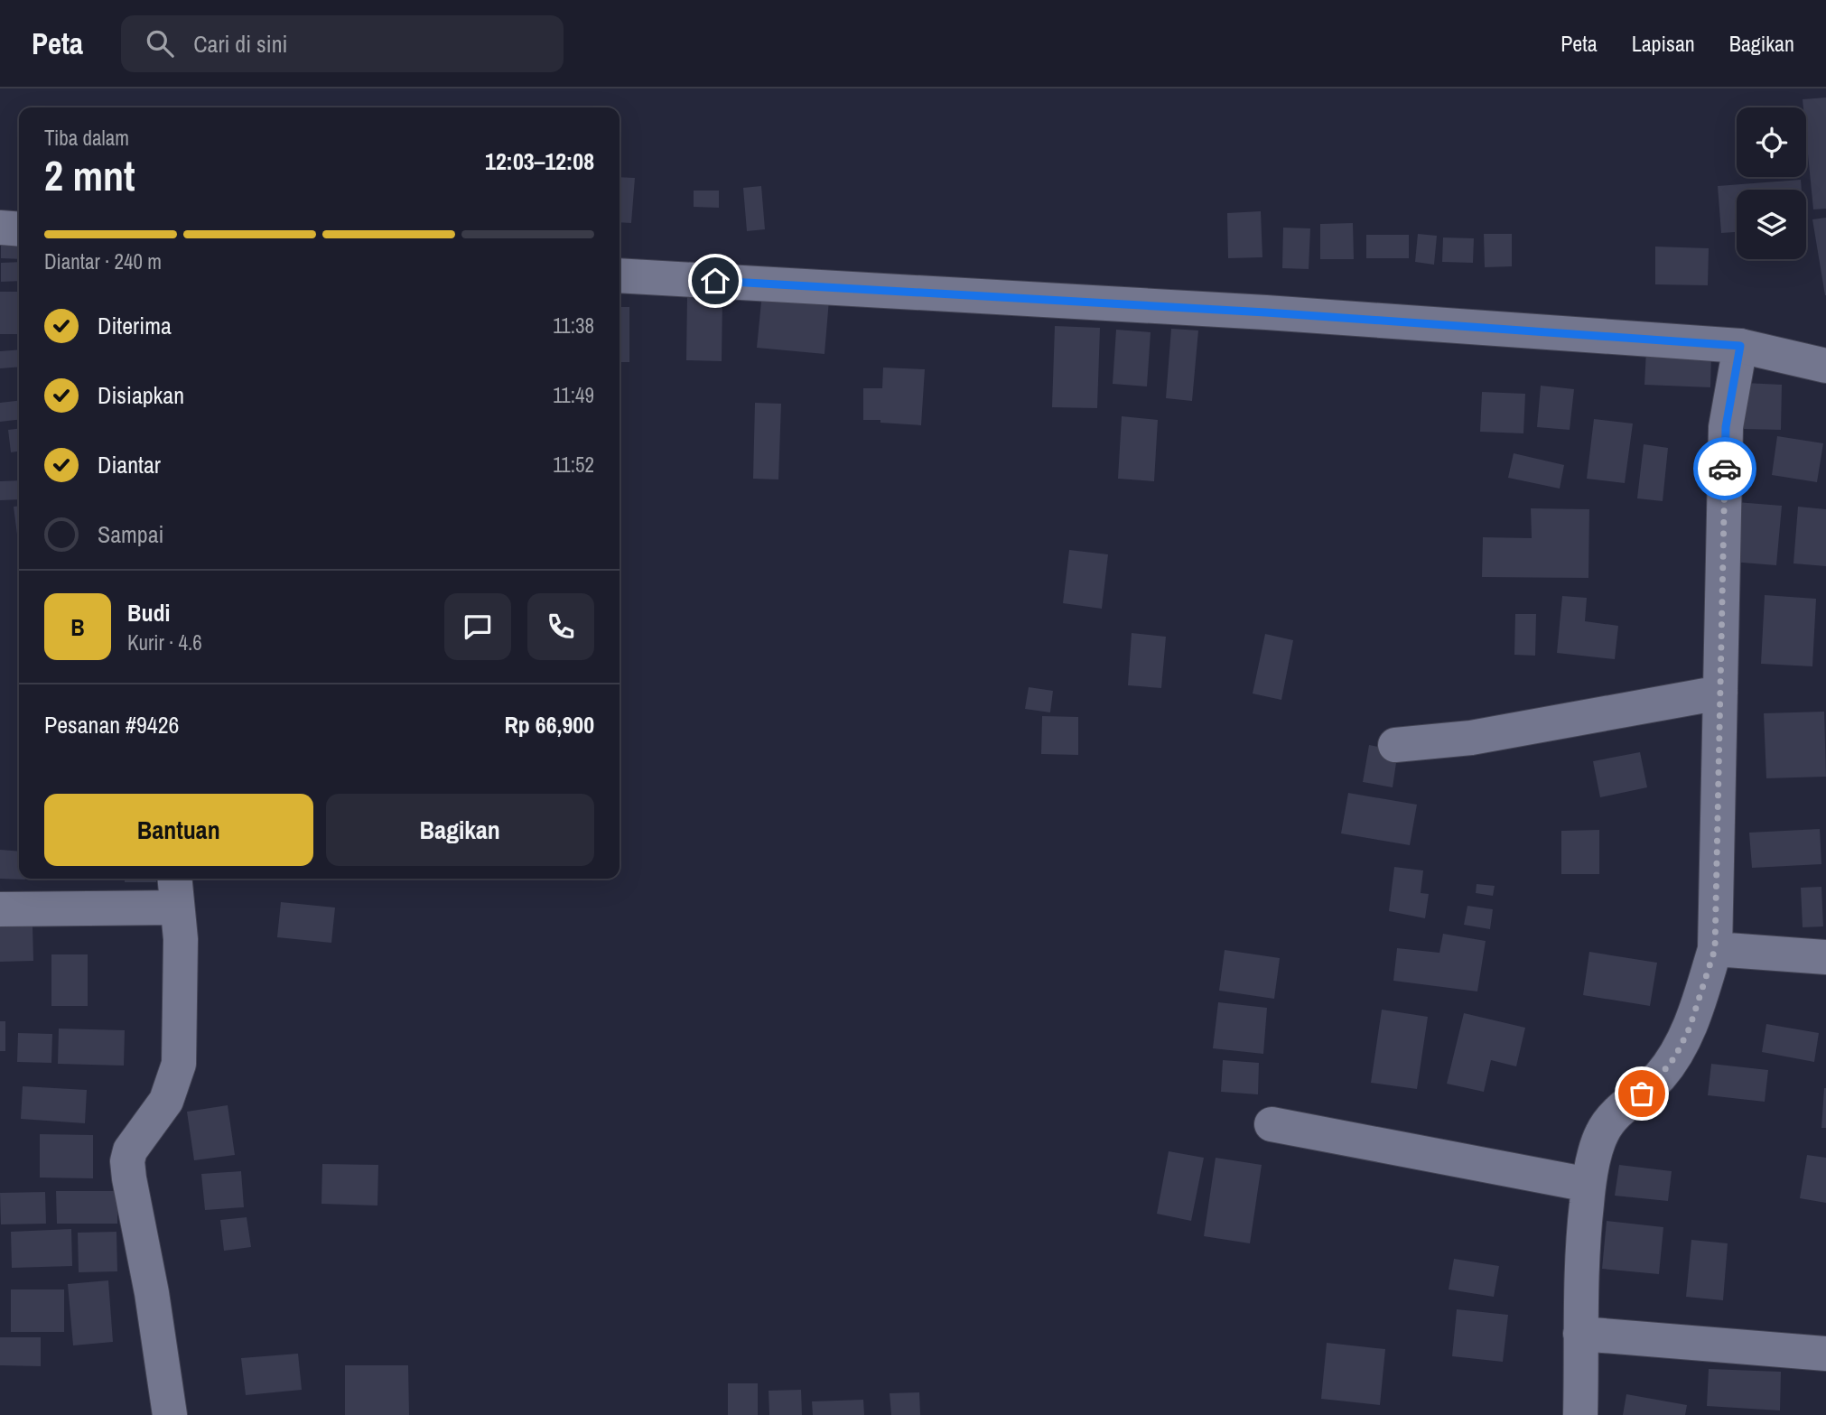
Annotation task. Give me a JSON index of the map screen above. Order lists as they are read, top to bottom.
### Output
{
  "page": {
    "header": "Peta",
    "search": "Cari di sini",
    "nav": ["Peta", "Lapisan", "Bagikan"],
    "heading": ["2 mnt", "Tiba dalam", "12:03–12:08"],
    "panel": [
      "Budi",
      "Kurir · 4.6",
      "Pesanan #9426",
      "Rp 66,900"
    ],
    "bar": "Diantar · 240 m",
    "list": [
      ["Diterima", "11:38"],
      ["Disiapkan", "11:49"],
      ["Diantar", "11:52"],
      "Sampai"
    ],
    "round": "B",
    "buttons": ["Bantuan", "Bagikan"]
  }
}
